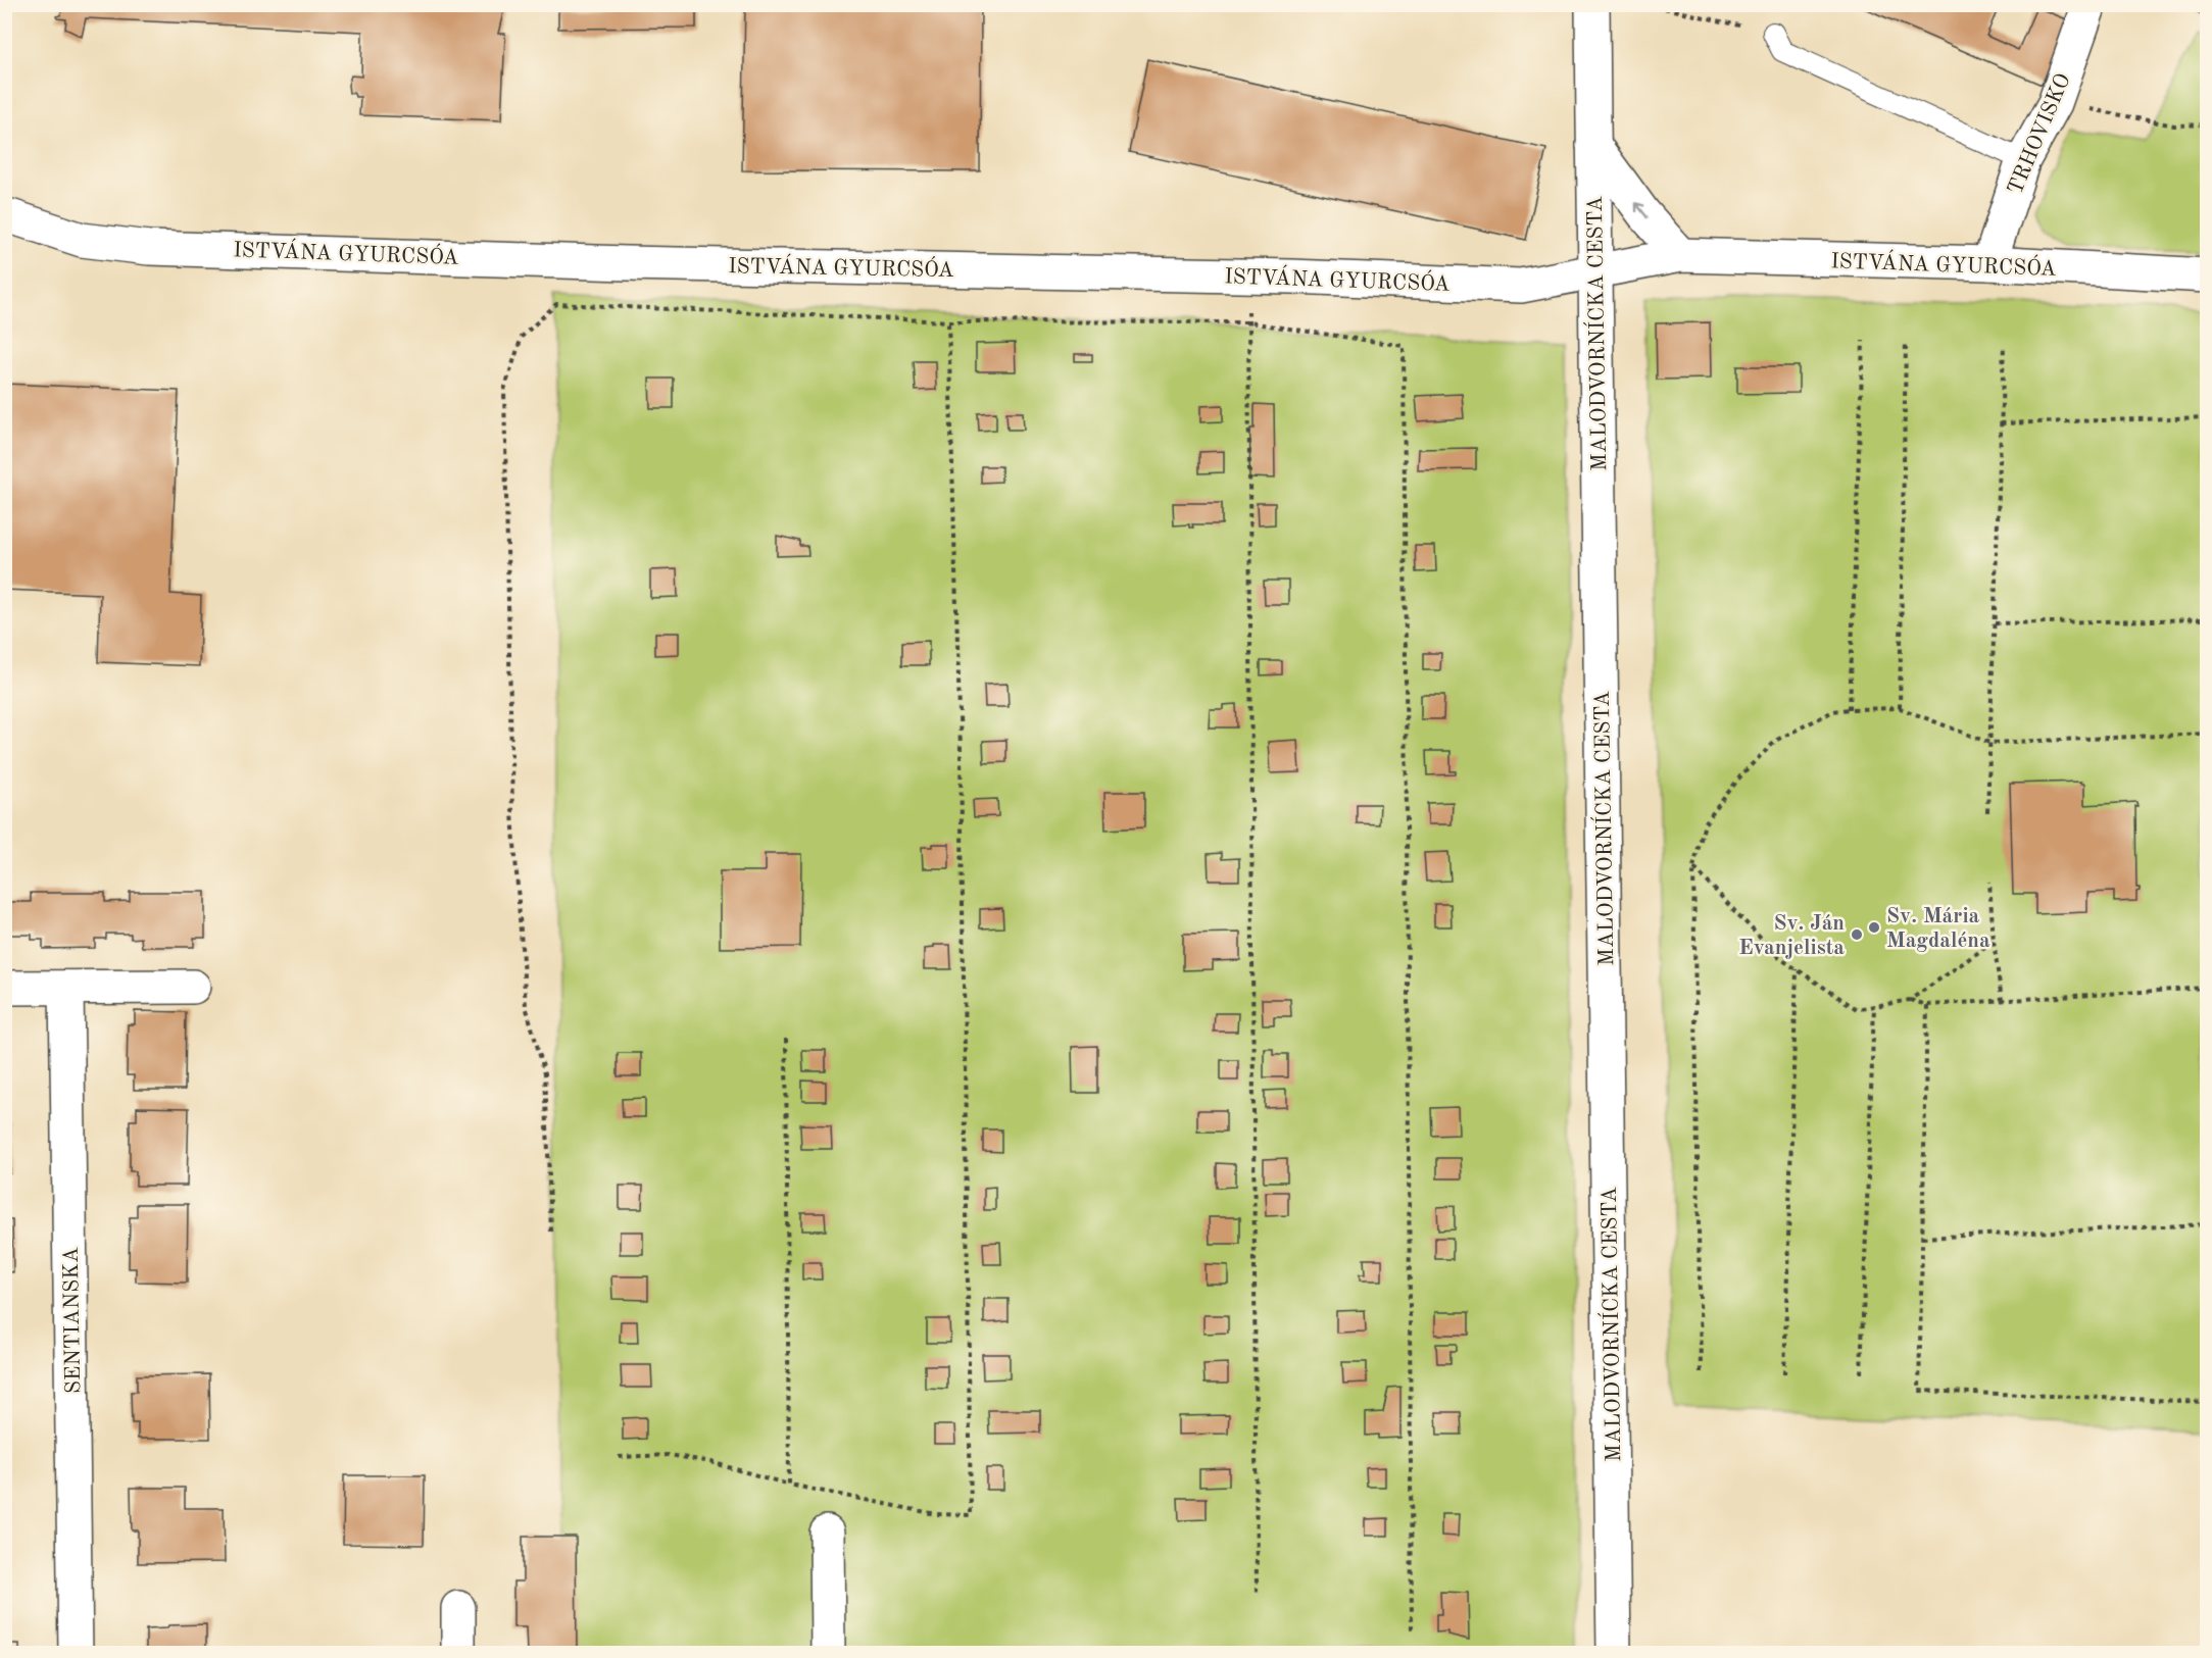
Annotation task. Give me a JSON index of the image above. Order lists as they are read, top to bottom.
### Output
{
  "streets": {
    "street": [
      "TRHOVISKO",
      "ISTVÁNA GYURCSÓA",
      "MALODVORNÍCKA CESTA",
      "SENTIANSKA"
    ]
  },
  "crossings": [
    ["TRHOVISKO", "ISTVÁNA GYURCSÓA"],
    ["ISTVÁNA GYURCSÓA", "MALODVORNÍCKA CESTA"]
  ],
  "places": ["Sv. Mária Magdaléna", "Sv. Ján Evanjelista"]
}
